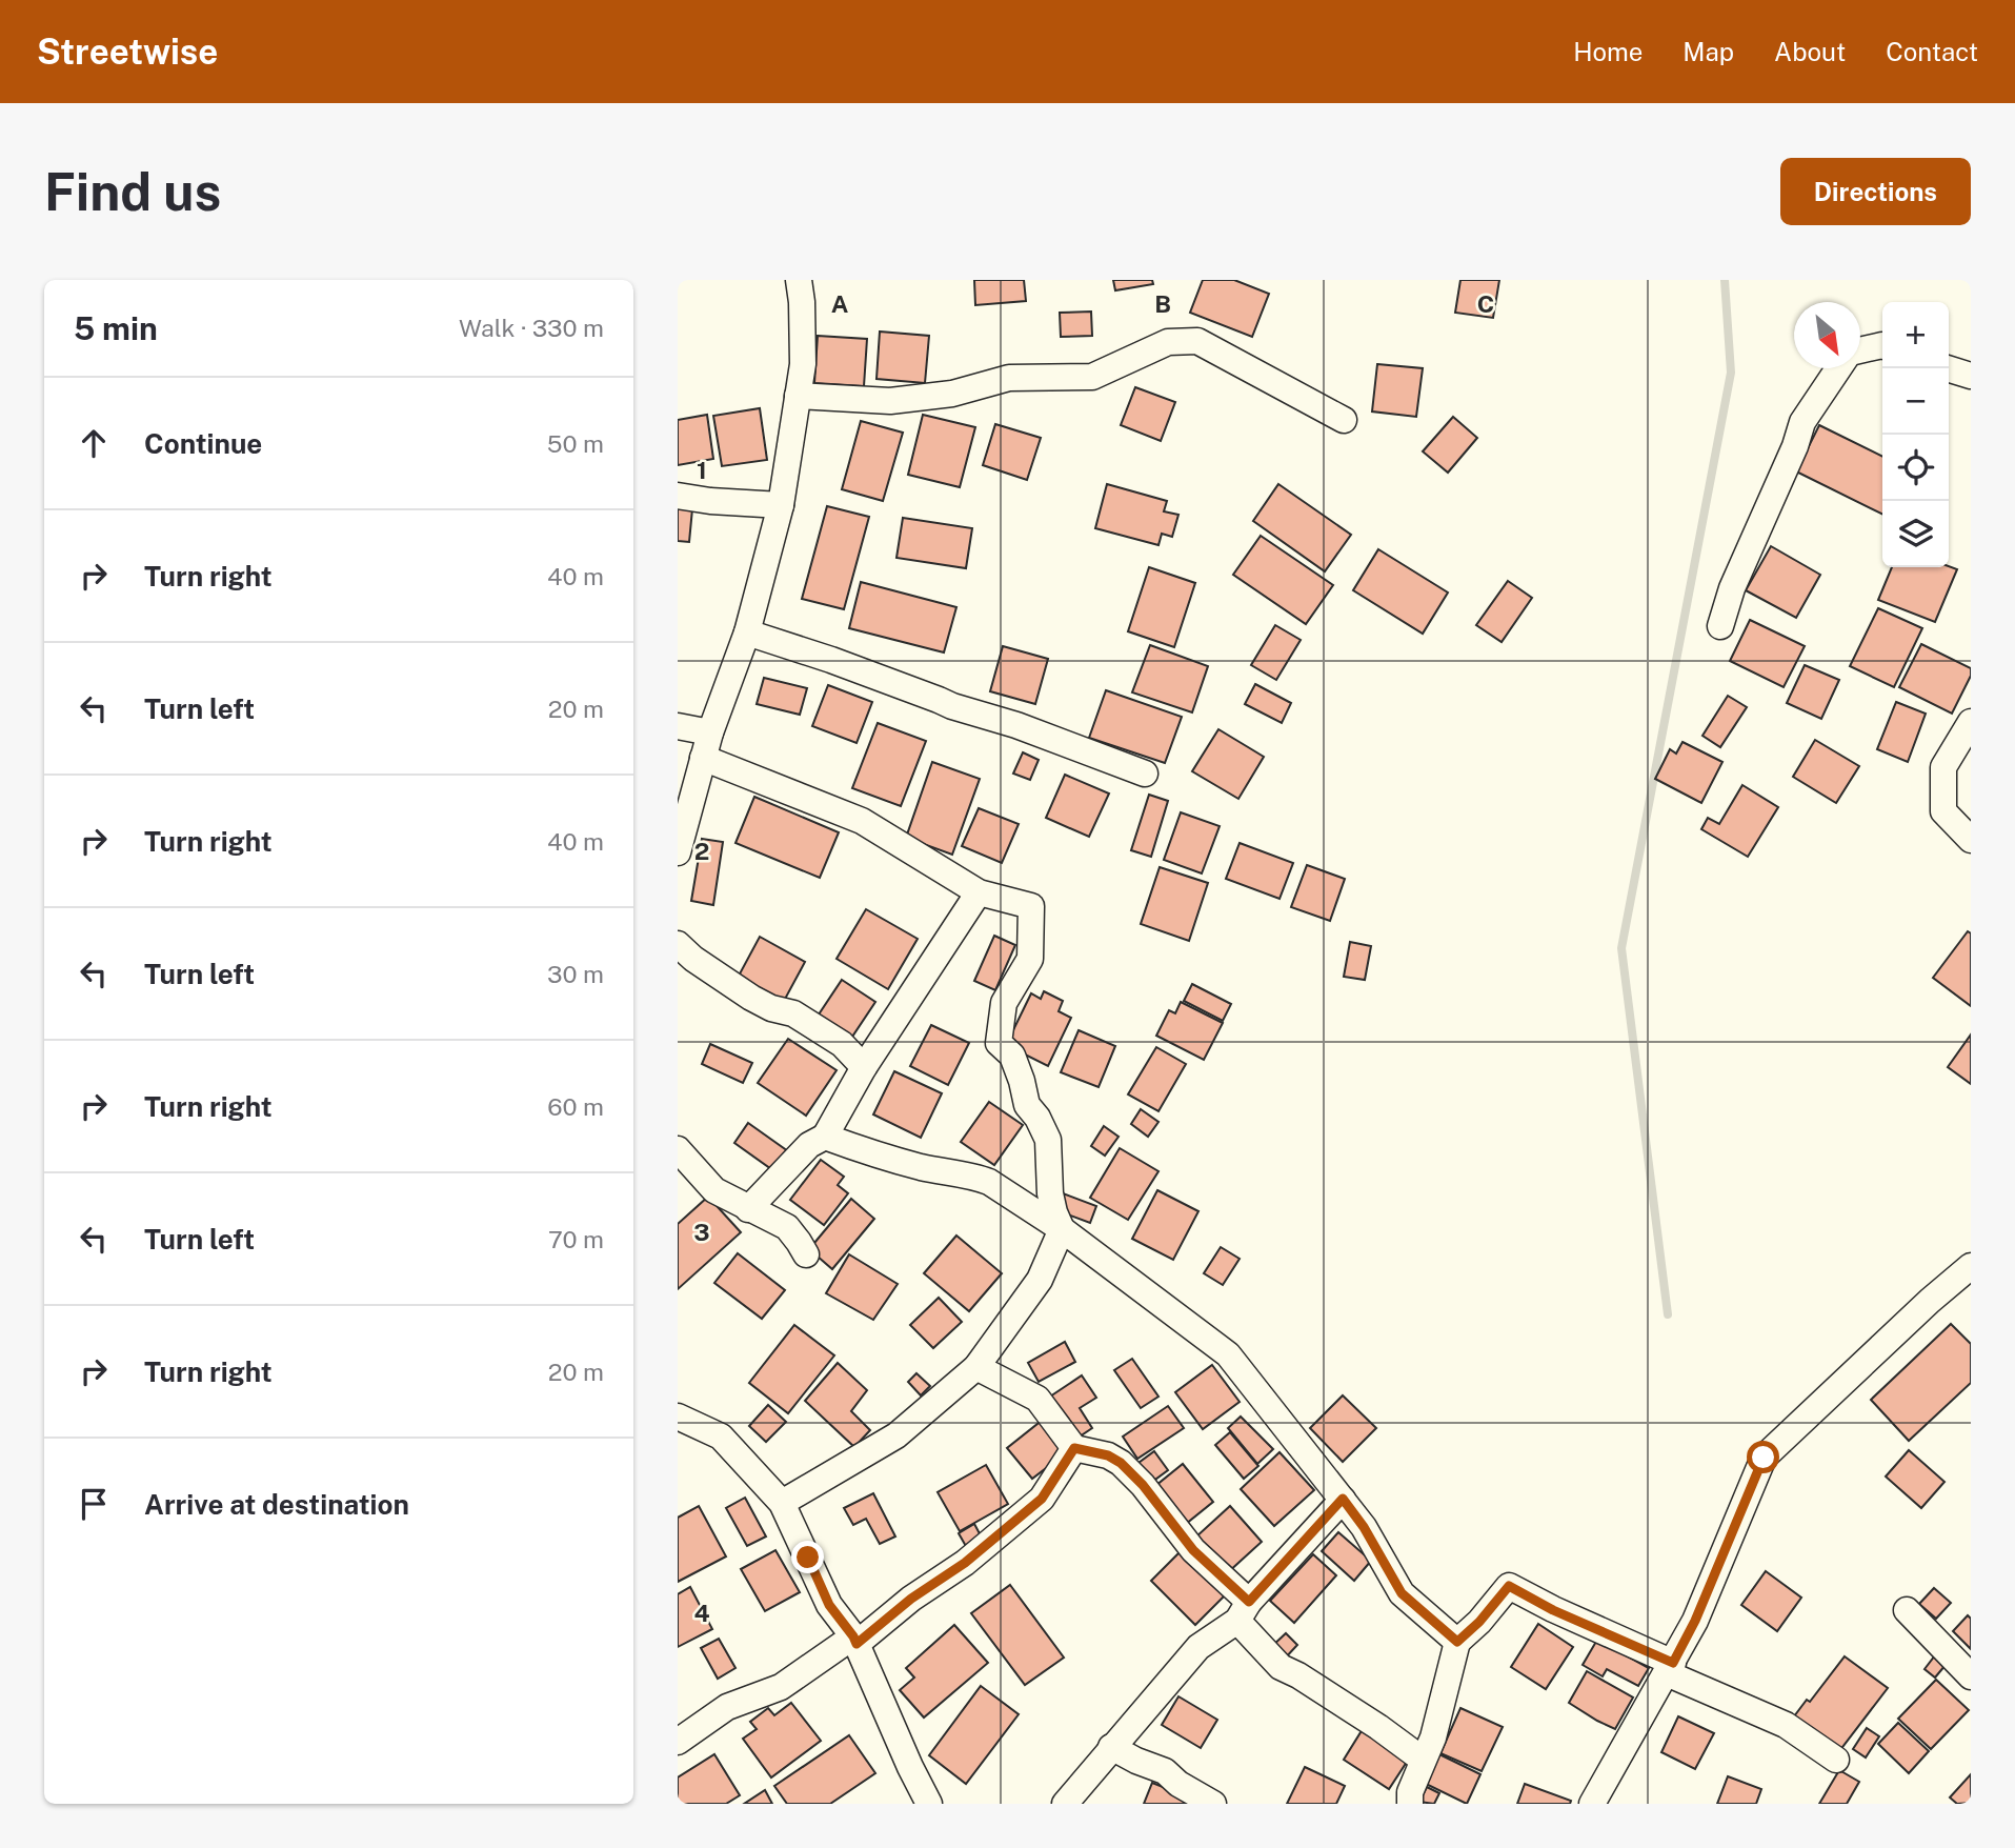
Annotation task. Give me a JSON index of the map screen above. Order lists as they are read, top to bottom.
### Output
{
  "north": "bottom right",
  "page": {
    "header": "Streetwise",
    "nav": [
      "Home",
      "Map",
      "About",
      "Contact"
    ],
    "buttons": "Directions",
    "title": "Find us",
    "heading": ["5 min", "Walk · 330 m"],
    "map_buttons": ["+", "−"],
    "list": [
      ["Continue", "50 m"],
      ["Turn right", "40 m"],
      ["Turn left", "20 m"],
      ["Turn right", "40 m"],
      ["Turn left", "30 m"],
      ["Turn right", "60 m"],
      ["Turn left", "70 m"],
      ["Turn right", "20 m"],
      "Arrive at destination"
    ]
  },
  "grid": {
    "columns": ["A", "B", "C"],
    "rows": [
      "1",
      "2",
      "3",
      "4"
    ]
  }
}
